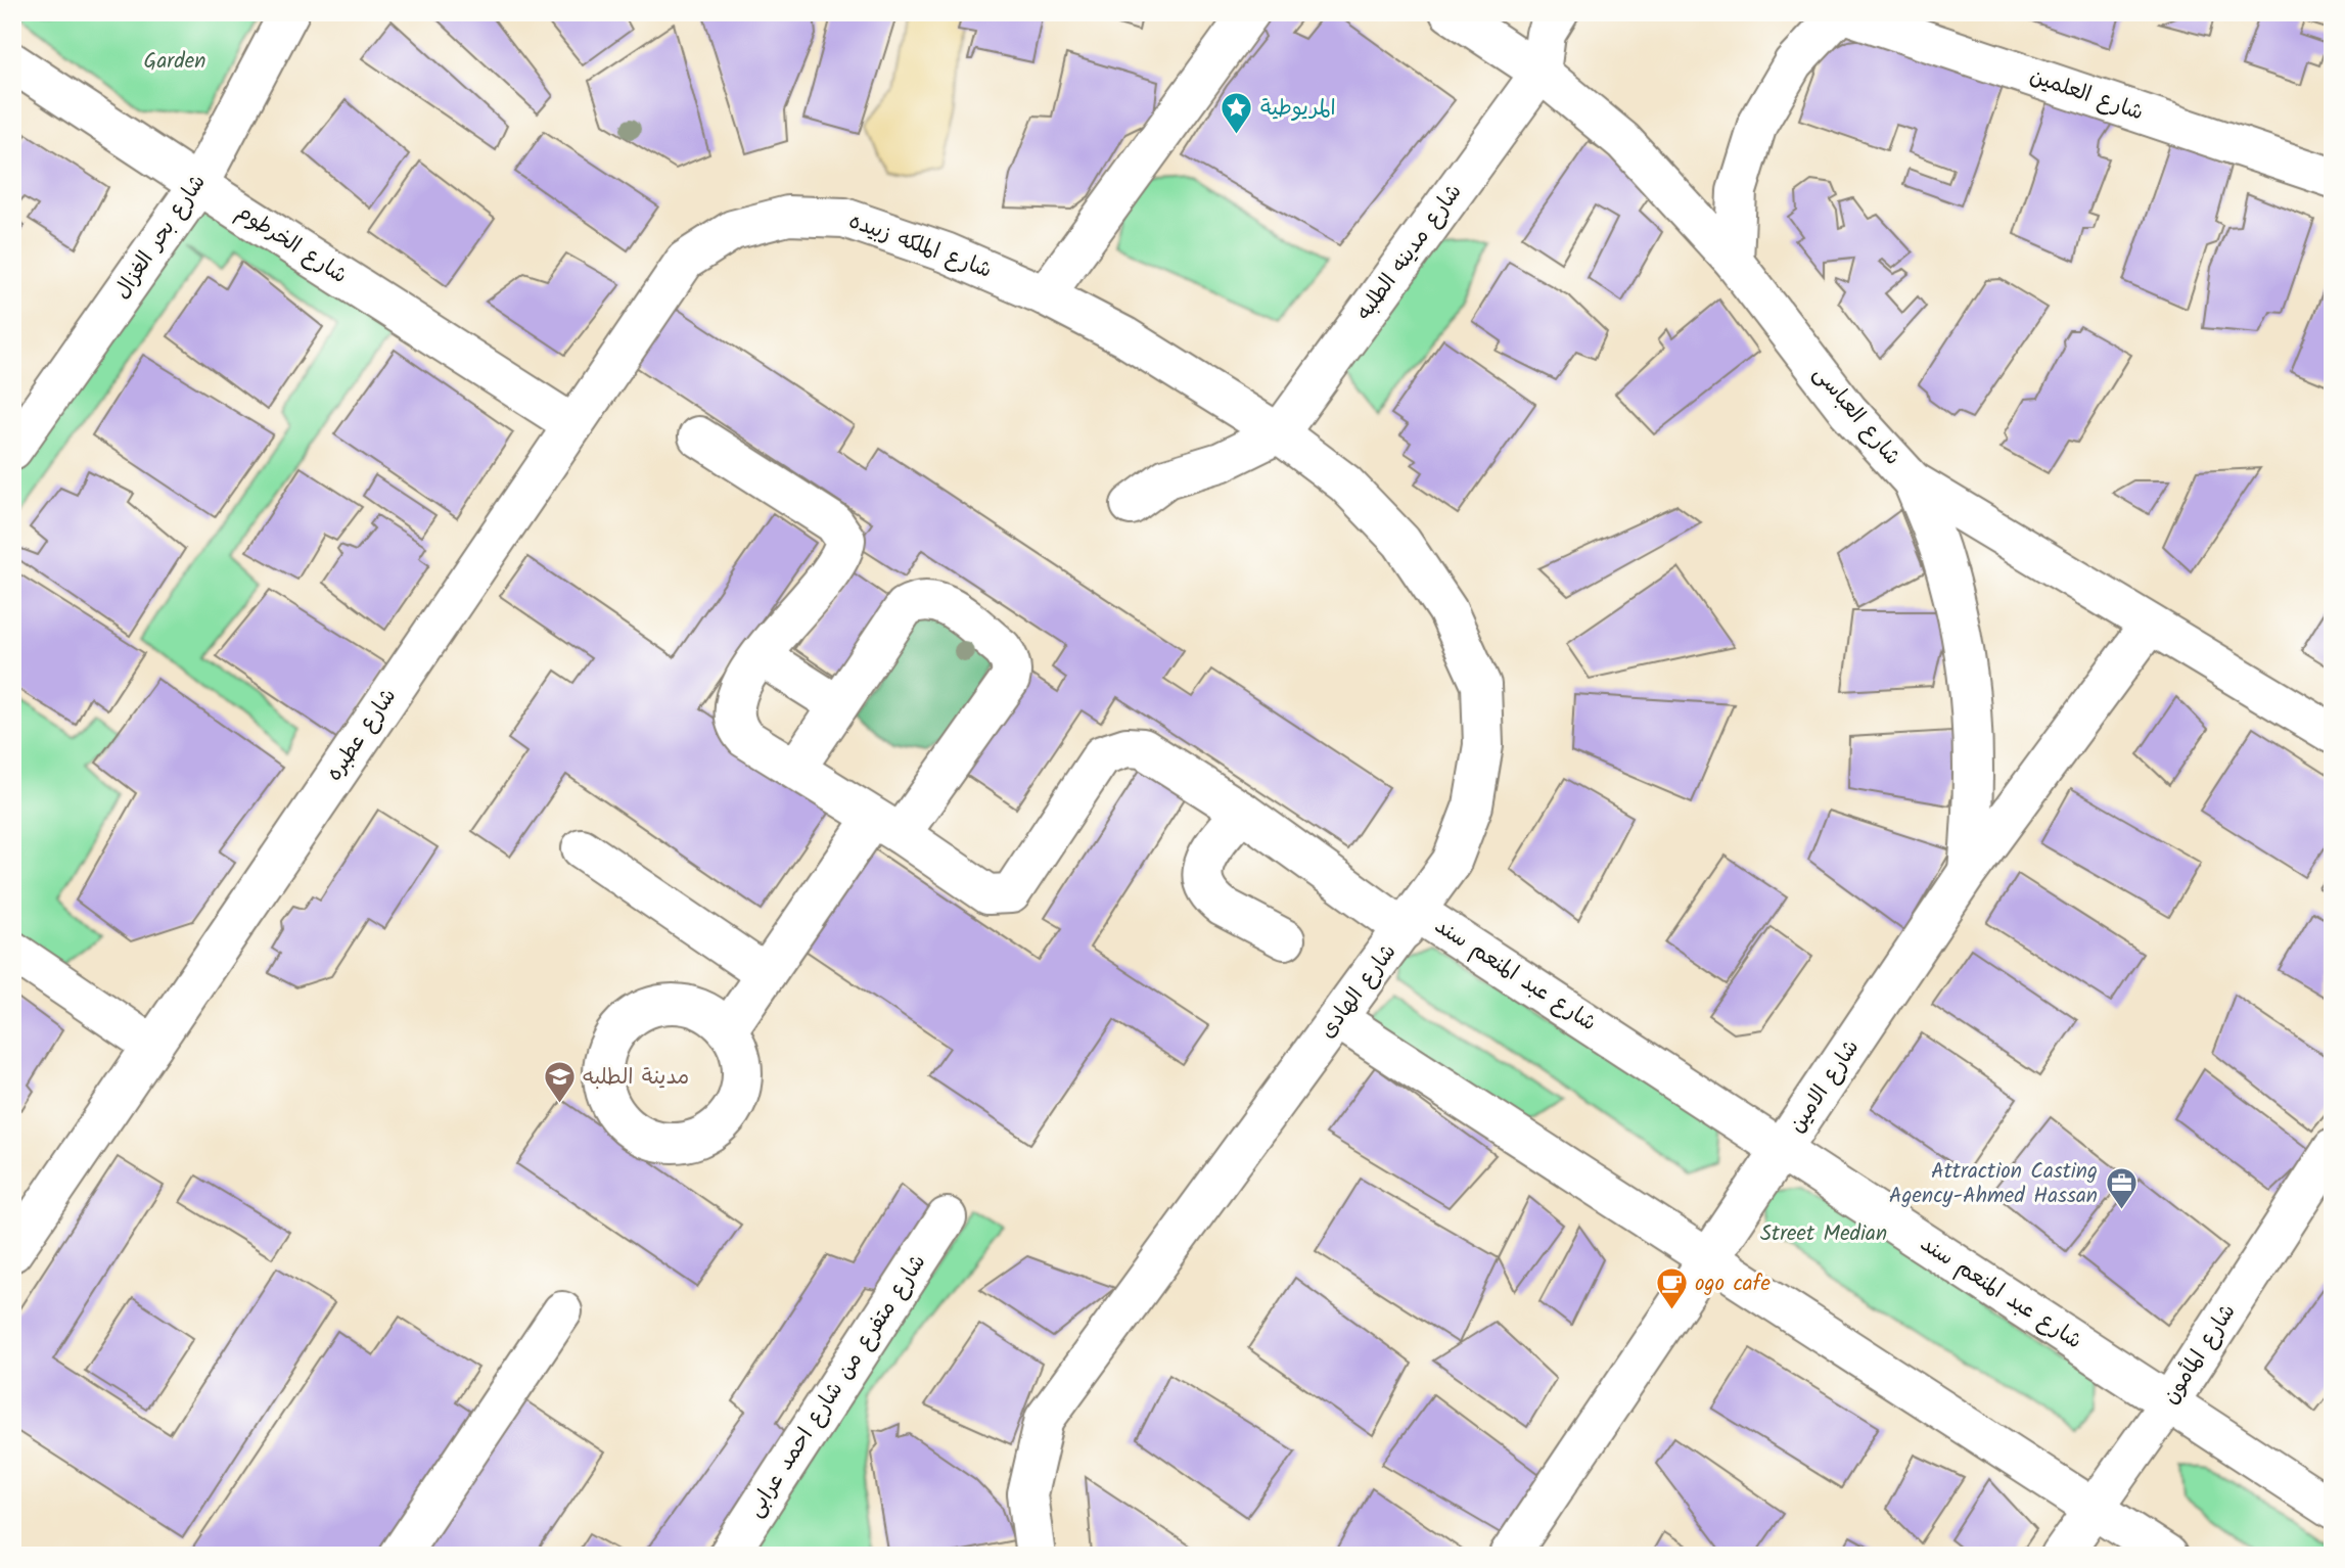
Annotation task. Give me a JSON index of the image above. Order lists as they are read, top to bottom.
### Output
{
  "streets": {
    "street": [
      "شارع العلمين",
      "شارع بحر الغزال",
      "شارع الخرطوم",
      "شارع الملكه زبيده",
      "شارع مدينه الطلبه",
      "شارع العباسى",
      "شارع عطبره",
      "شارع عبد المنعم سند",
      "شارع الهادى",
      "شارع الامين",
      "شارع المأمون",
      "شارع متفرع من شارع احمد عرابى"
    ]
  },
  "crossings": [
    ["شارع بحر الغزال", "شارع الخرطوم"],
    ["شارع الخرطوم", "شارع الملكه زبيده"],
    ["شارع الخرطوم", "شارع عطبره"],
    ["شارع الملكه زبيده", "شارع مدينه الطلبه"],
    ["شارع الملكه زبيده", "شارع عطبره"],
    ["شارع الملكه زبيده", "شارع الهادى"],
    ["شارع مدينه الطلبه", "شارع العباسى"],
    ["شارع مدينه الطلبه", "شارع الهادى"],
    ["شارع العباسى", "شارع الامين"],
    ["شارع عبد المنعم سند", "شارع الهادى"],
    ["شارع عبد المنعم سند", "شارع الامين"],
    ["شارع عبد المنعم سند", "شارع المأمون"]
  ],
  "parks": ["Garden", "Street Median"],
  "places": {
    "place": ["المريوطية"],
    "school or university": ["مدينة الطلبه"],
    "office": ["Attraction Casting Agency-Ahmed Hassan"],
    "cafe": ["ogo cafe"]
  }
}
